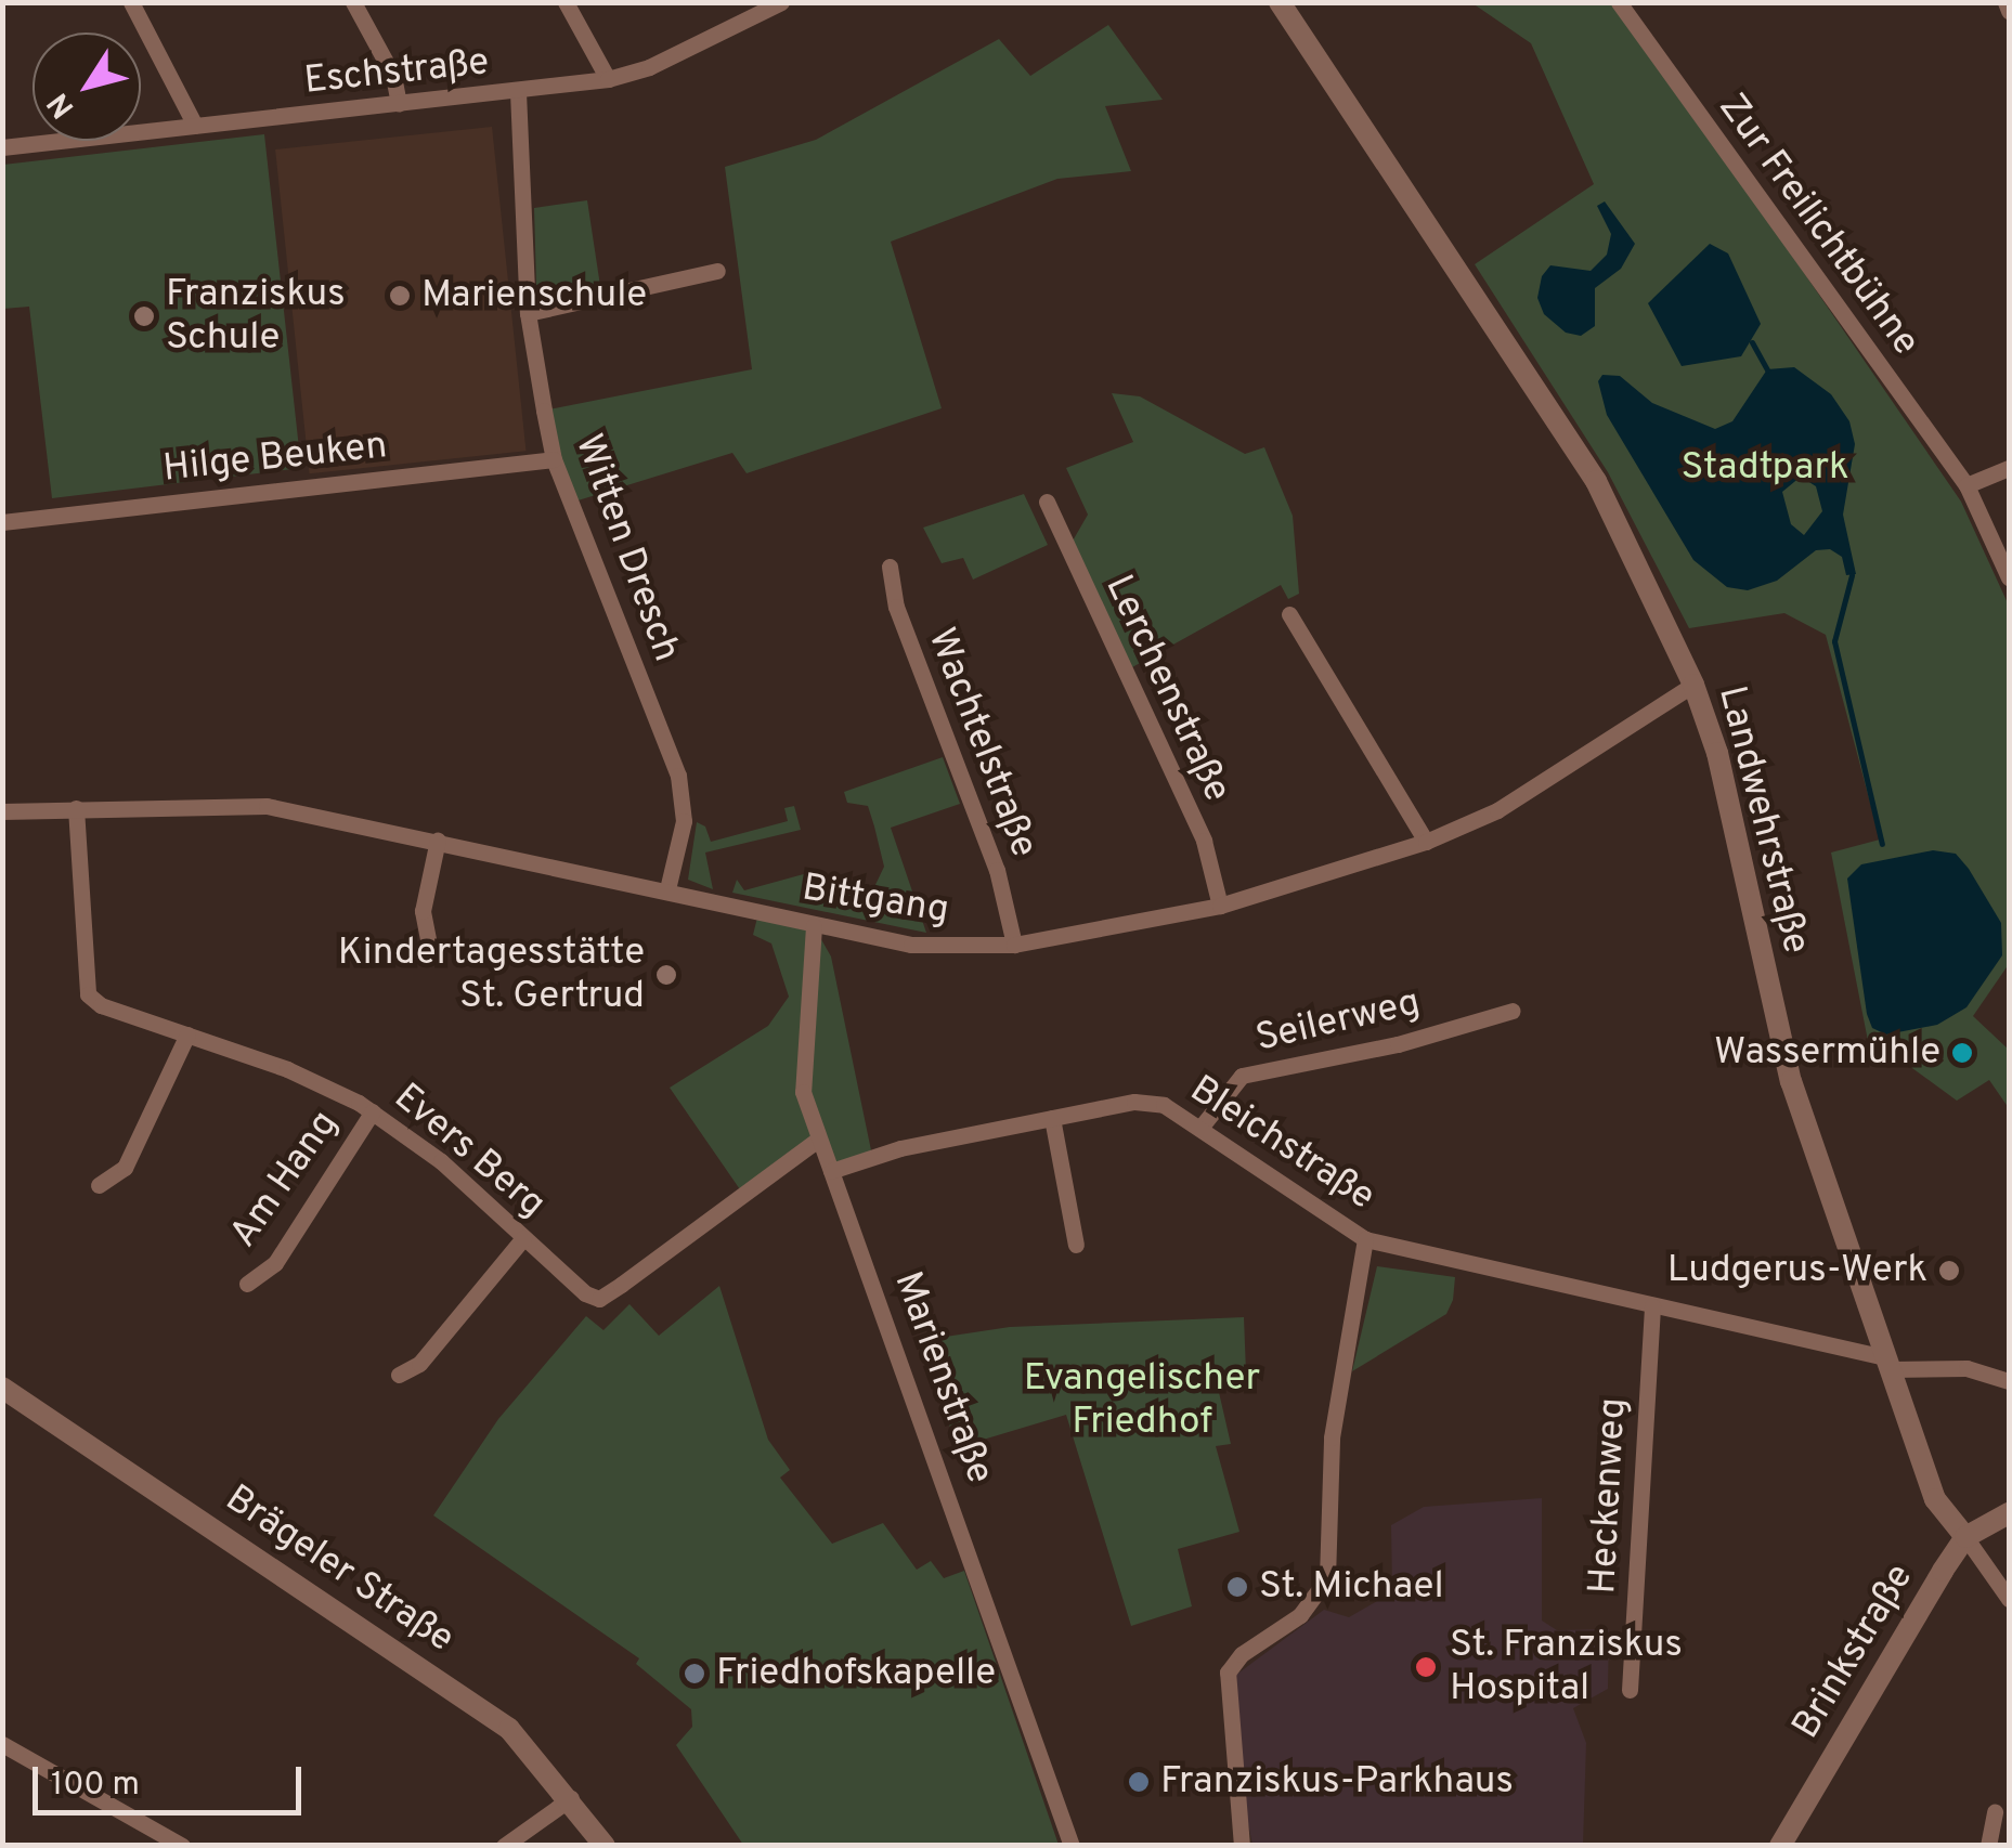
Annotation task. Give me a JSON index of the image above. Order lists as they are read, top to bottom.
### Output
{
  "streets": {
    "street": [
      "Eschstraße",
      "Zur Freilichtbühne",
      "Hilge Beuken",
      "Witten Dresch",
      "Lerchenstraße",
      "Wachtelstraße",
      "Landwehrstraße",
      "Bittgang",
      "Seilerweg",
      "Bleichstraße",
      "Evers Berg",
      "Am Hang",
      "Marienstraße",
      "Heckenweg",
      "Brägeler Straße",
      "Brinkstraße"
    ]
  },
  "crossings": [
    ["Eschstraße", "Witten Dresch"],
    ["Hilge Beuken", "Witten Dresch"],
    ["Witten Dresch", "Bittgang"],
    ["Lerchenstraße", "Bittgang"],
    ["Wachtelstraße", "Bittgang"],
    ["Landwehrstraße", "Bittgang"],
    ["Landwehrstraße", "Bleichstraße"],
    ["Landwehrstraße", "Brinkstraße"],
    ["Bittgang", "Evers Berg"],
    ["Bittgang", "Marienstraße"],
    ["Seilerweg", "Bleichstraße"],
    ["Bleichstraße", "Marienstraße"],
    ["Bleichstraße", "Heckenweg"],
    ["Evers Berg", "Am Hang"],
    ["Evers Berg", "Marienstraße"]
  ],
  "parks": ["Stadtpark", "Evangelischer Friedhof"],
  "places": [
    "Marienschule",
    "Franziskus Schule",
    "Kindertagesstätte St. Gertrud",
    "Wassermühle",
    "Ludgerus-Werk",
    "St. Michael",
    "St. Franziskus Hospital",
    "Friedhofskapelle",
    "Franziskus-Parkhaus"
  ],
  "scale_bar": "100 m",
  "north": "bottom left"
}
